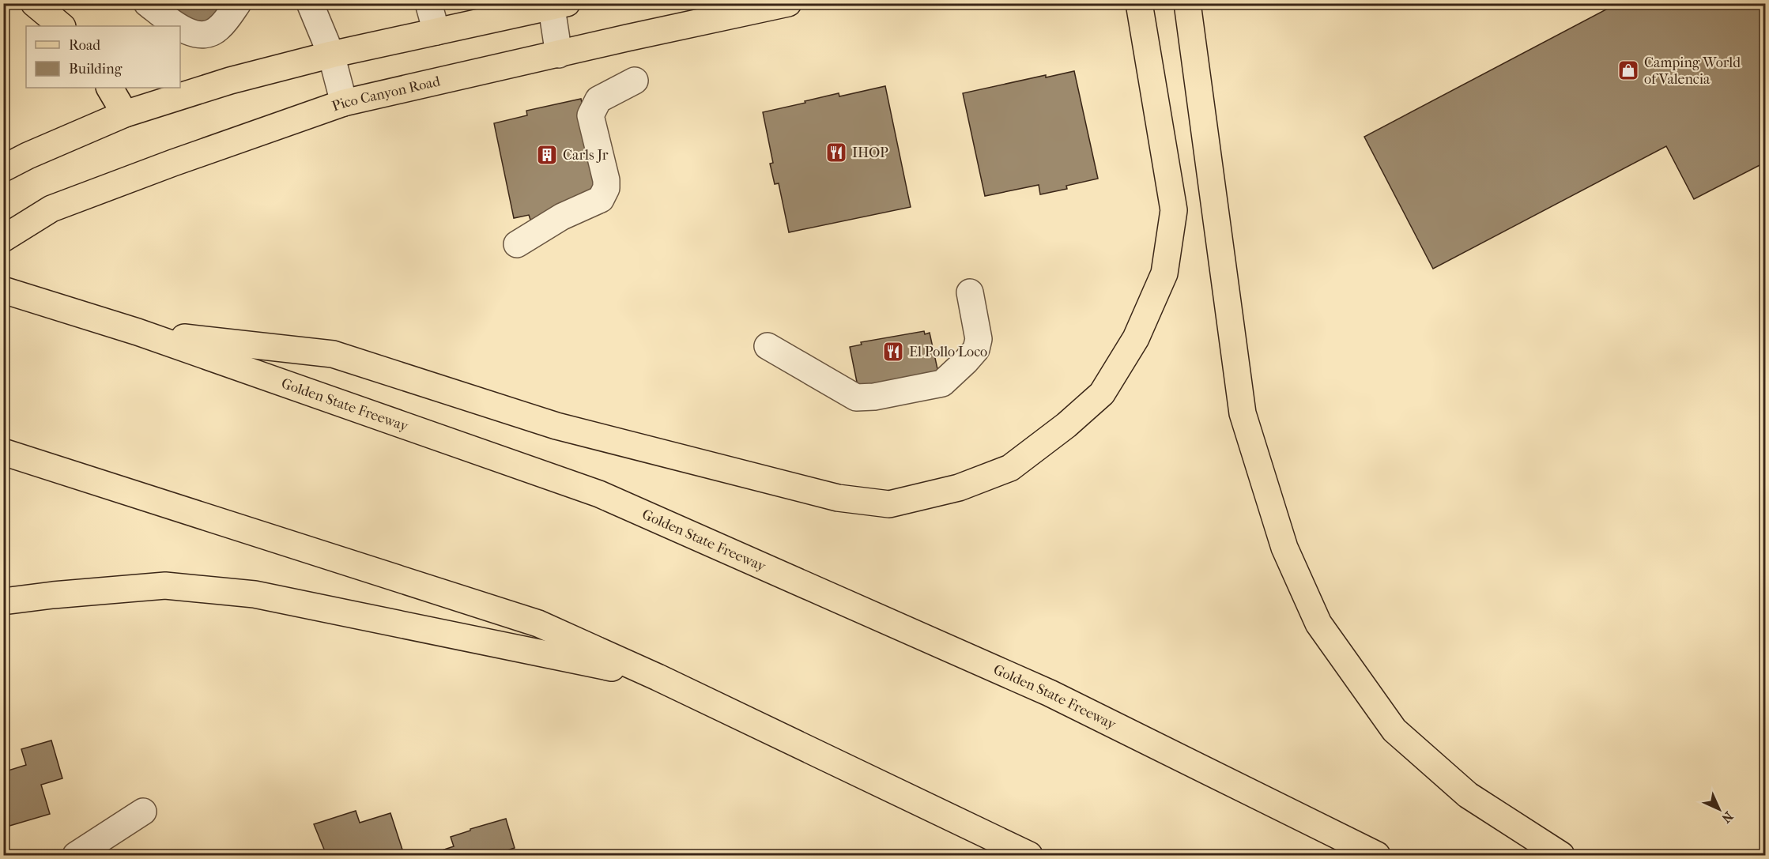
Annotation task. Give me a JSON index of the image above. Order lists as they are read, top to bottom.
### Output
{
  "streets": {
    "main road": ["Pico Canyon Road", "Golden State Freeway"]
  },
  "places": {
    "shop": ["Camping World of Valencia"],
    "restaurant": ["IHOP", "El Pollo Loco"],
    "building": ["Carls Jr"]
  },
  "legend": ["Road", "Building"],
  "north": "bottom right"
}
